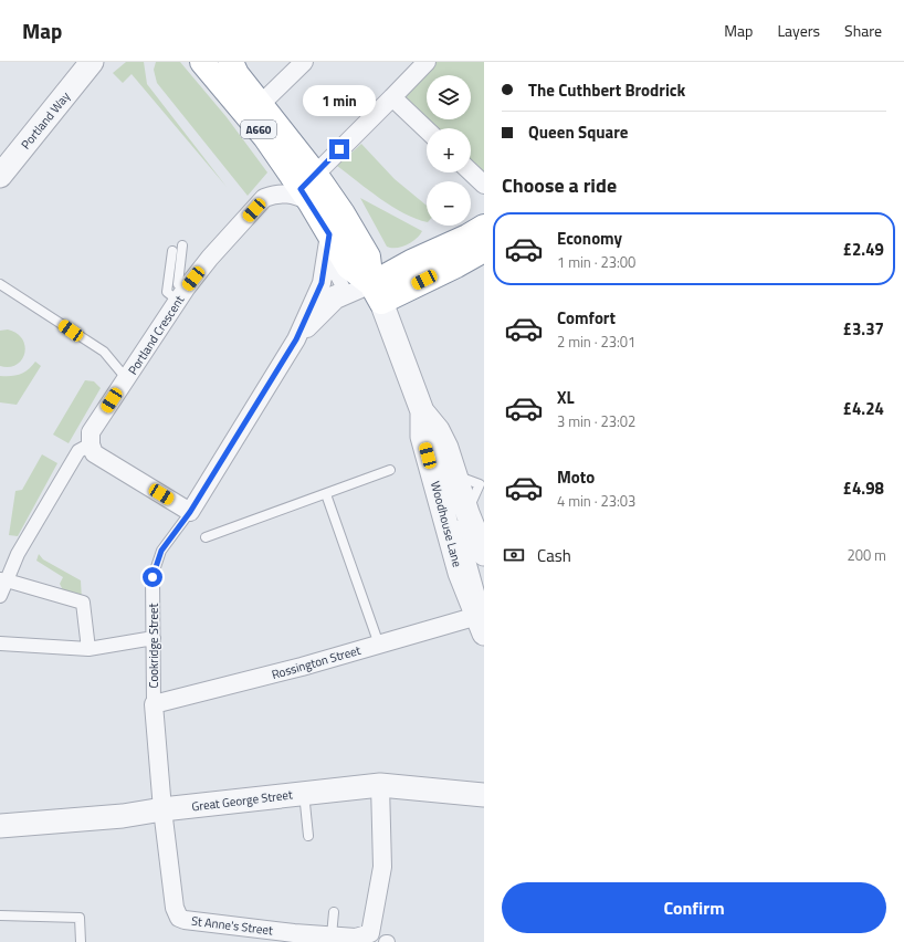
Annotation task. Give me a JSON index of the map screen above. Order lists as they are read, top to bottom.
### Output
{
  "streets": {
    "highway": ["A660", "Woodhouse Lane"],
    "street": [
      "Portland Way",
      "Portland Crescent",
      "Cookridge Street",
      "Rossington Street",
      "Great George Street",
      "St Anne's Street"
    ]
  },
  "crossings": [
    ["Portland Crescent", "Woodhouse Lane"],
    ["Woodhouse Lane", "Cookridge Street"],
    ["Woodhouse Lane", "Rossington Street"],
    ["Cookridge Street", "Rossington Street"],
    ["Cookridge Street", "Great George Street"],
    ["Cookridge Street", "St Anne's Street"]
  ],
  "page": {
    "header": "Map",
    "nav": ["Map", "Layers", "Share"],
    "banner": ["The Cuthbert Brodrick", "Queen Square"],
    "map_buttons": ["+", "−"],
    "bubble": "1 min",
    "heading": "Choose a ride",
    "list": [
      {
        "name": "Economy",
        "note": "1 min · 23:00",
        "value": "£2.49"
      },
      {
        "name": "Comfort",
        "note": "2 min · 23:01",
        "value": "£3.37"
      },
      {
        "name": "XL",
        "note": "3 min · 23:02",
        "value": "£4.24"
      },
      {
        "name": "Moto",
        "note": "4 min · 23:03",
        "value": "£4.98"
      }
    ],
    "pay": ["Cash", "200 m"],
    "buttons": "Confirm"
  }
}
